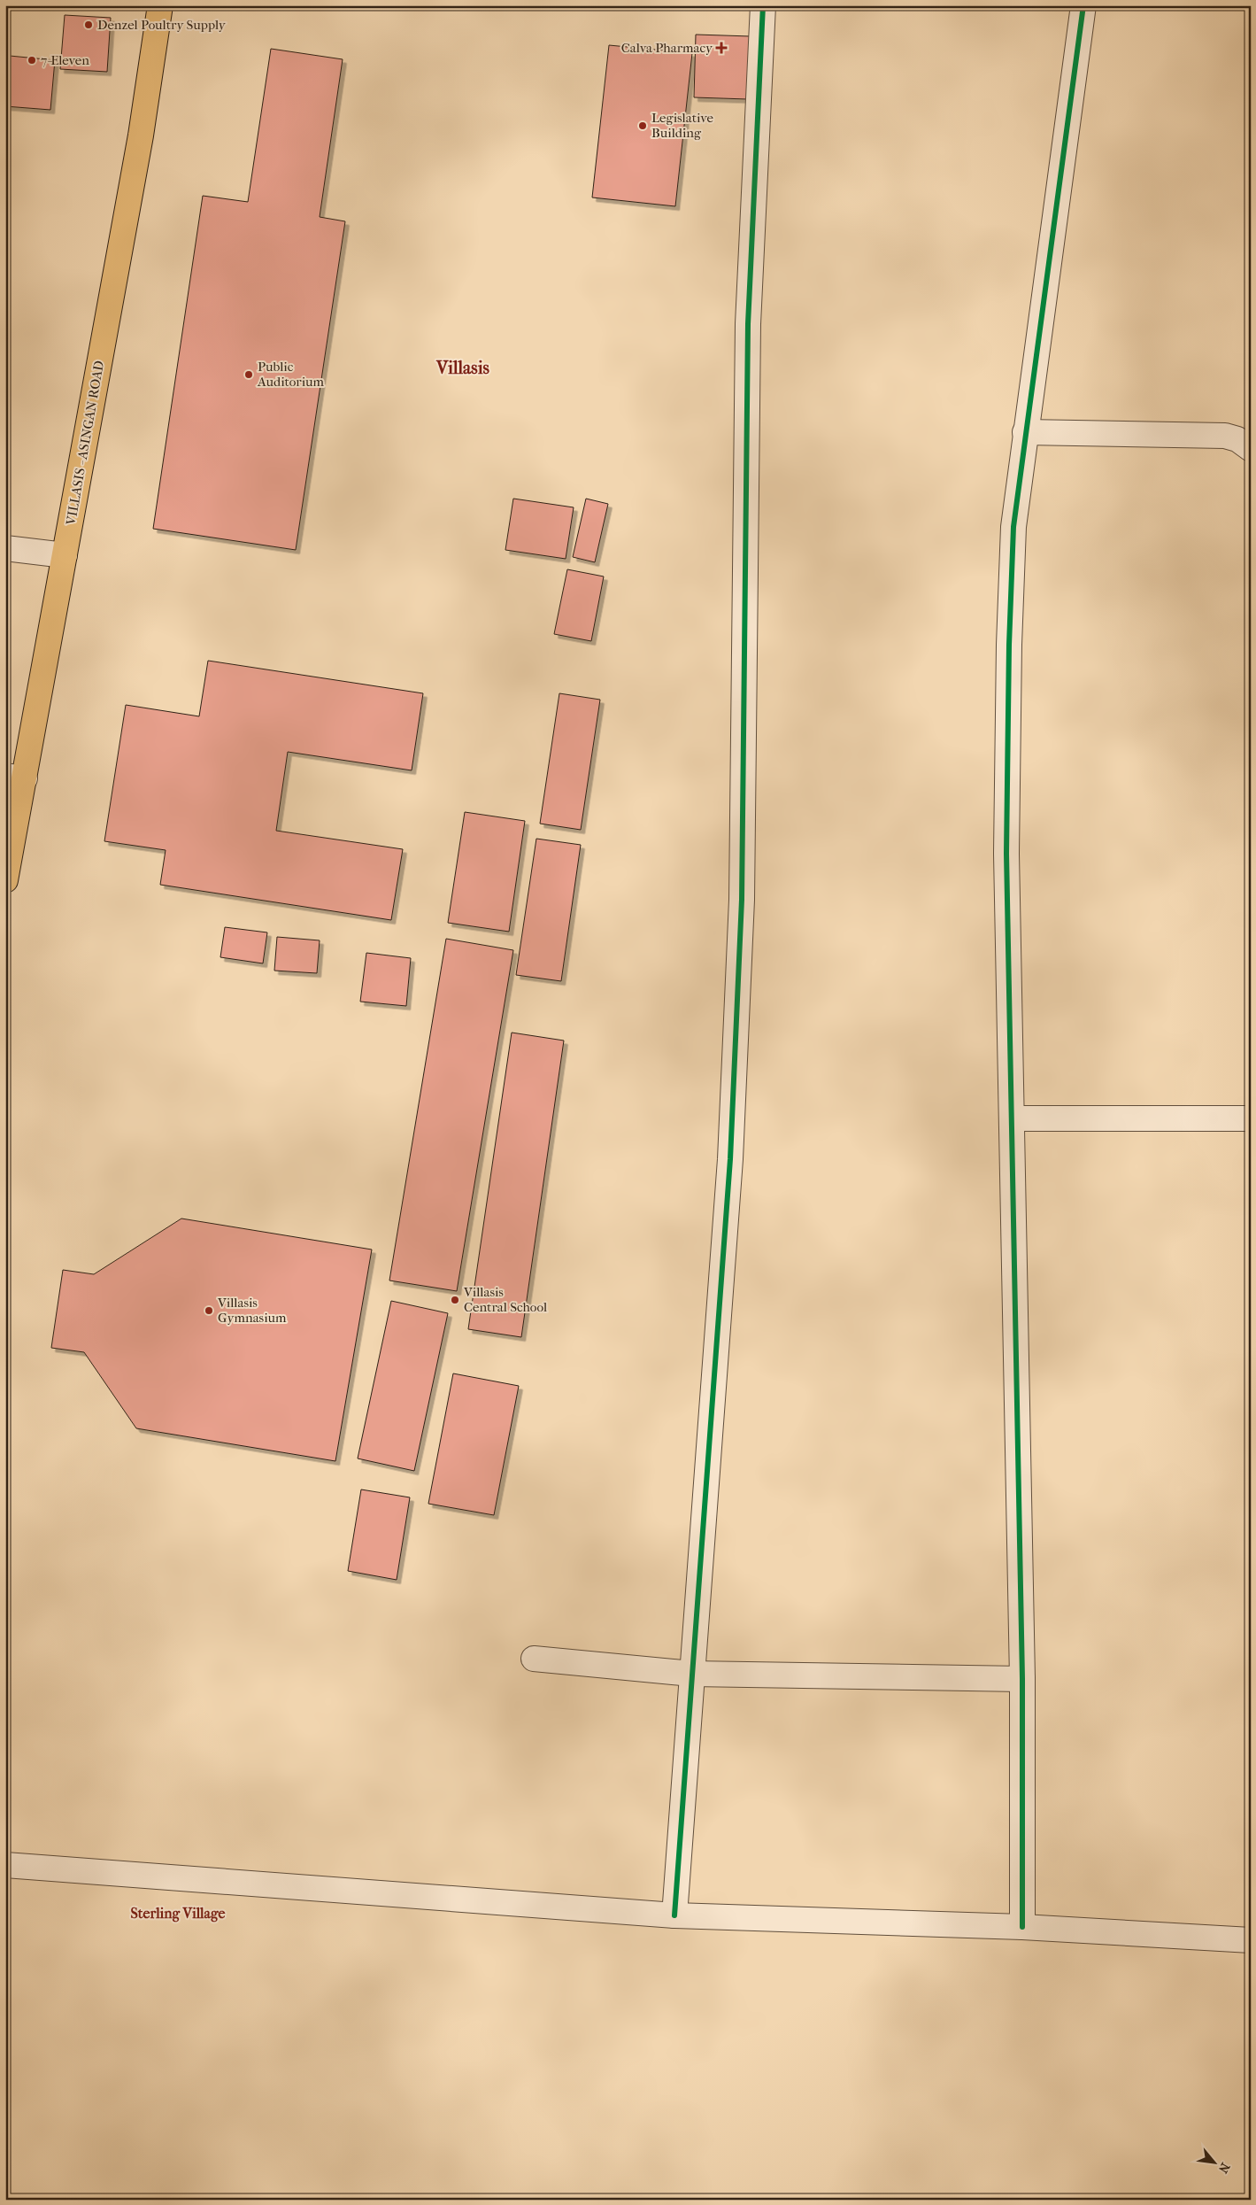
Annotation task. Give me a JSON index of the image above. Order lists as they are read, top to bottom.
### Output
{
  "streets": {
    "main road": ["VILLASIS - ASINGAN ROAD"]
  },
  "districts": ["Villasis", "Sterling Village"],
  "places": {
    "other": [
      "Denzel Poultry Supply",
      "7-Eleven",
      "Legislative Building",
      "Public Auditorium",
      "Villasis Central School",
      "Villasis Gymnasium"
    ],
    "health": ["Calva Pharmacy"]
  },
  "north": "bottom right"
}
